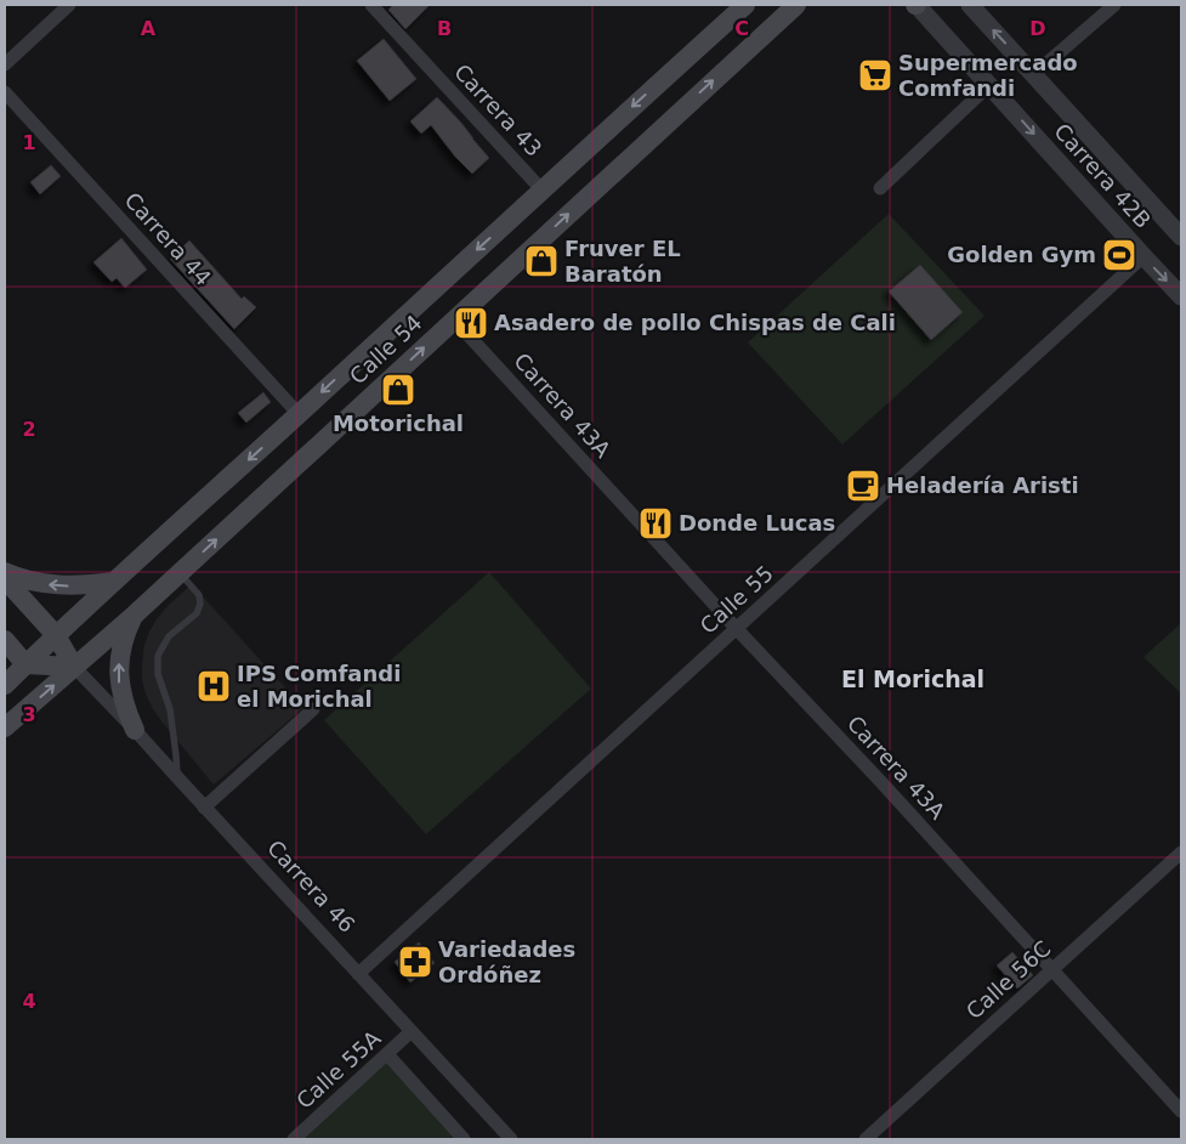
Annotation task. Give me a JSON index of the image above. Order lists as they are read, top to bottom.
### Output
{
  "streets": {
    "main road": ["Calle 54", "Carrera 46"],
    "street": [
      "Carrera 43",
      "Carrera 42B",
      "Carrera 44",
      "Carrera 43A",
      "Calle 55",
      "Calle 56C",
      "Calle 55A"
    ]
  },
  "crossings": [
    ["Carrera 43", "Calle 54"],
    ["Carrera 42B", "Calle 55"],
    ["Carrera 44", "Calle 54"],
    ["Calle 54", "Carrera 43A"],
    ["Calle 54", "Carrera 46"],
    ["Carrera 43A", "Calle 55"],
    ["Carrera 43A", "Calle 56C"],
    ["Calle 55", "Carrera 46"],
    ["Carrera 46", "Calle 55A"]
  ],
  "districts": ["El Morichal"],
  "places": {
    "supermarket": ["Supermercado Comfandi"],
    "sports": ["Golden Gym"],
    "shop": ["Fruver EL Baratón", "Motorichal"],
    "restaurant": ["Asadero de pollo Chispas de Cali", "Donde Lucas"],
    "cafe": ["Heladería Aristi"],
    "hospital": ["IPS Comfandi el Morichal"],
    "pharmacy": ["Variedades Ordóñez"]
  },
  "grid": {
    "columns": [
      "A",
      "B",
      "C",
      "D"
    ],
    "rows": [
      "1",
      "2",
      "3",
      "4"
    ]
  }
}
